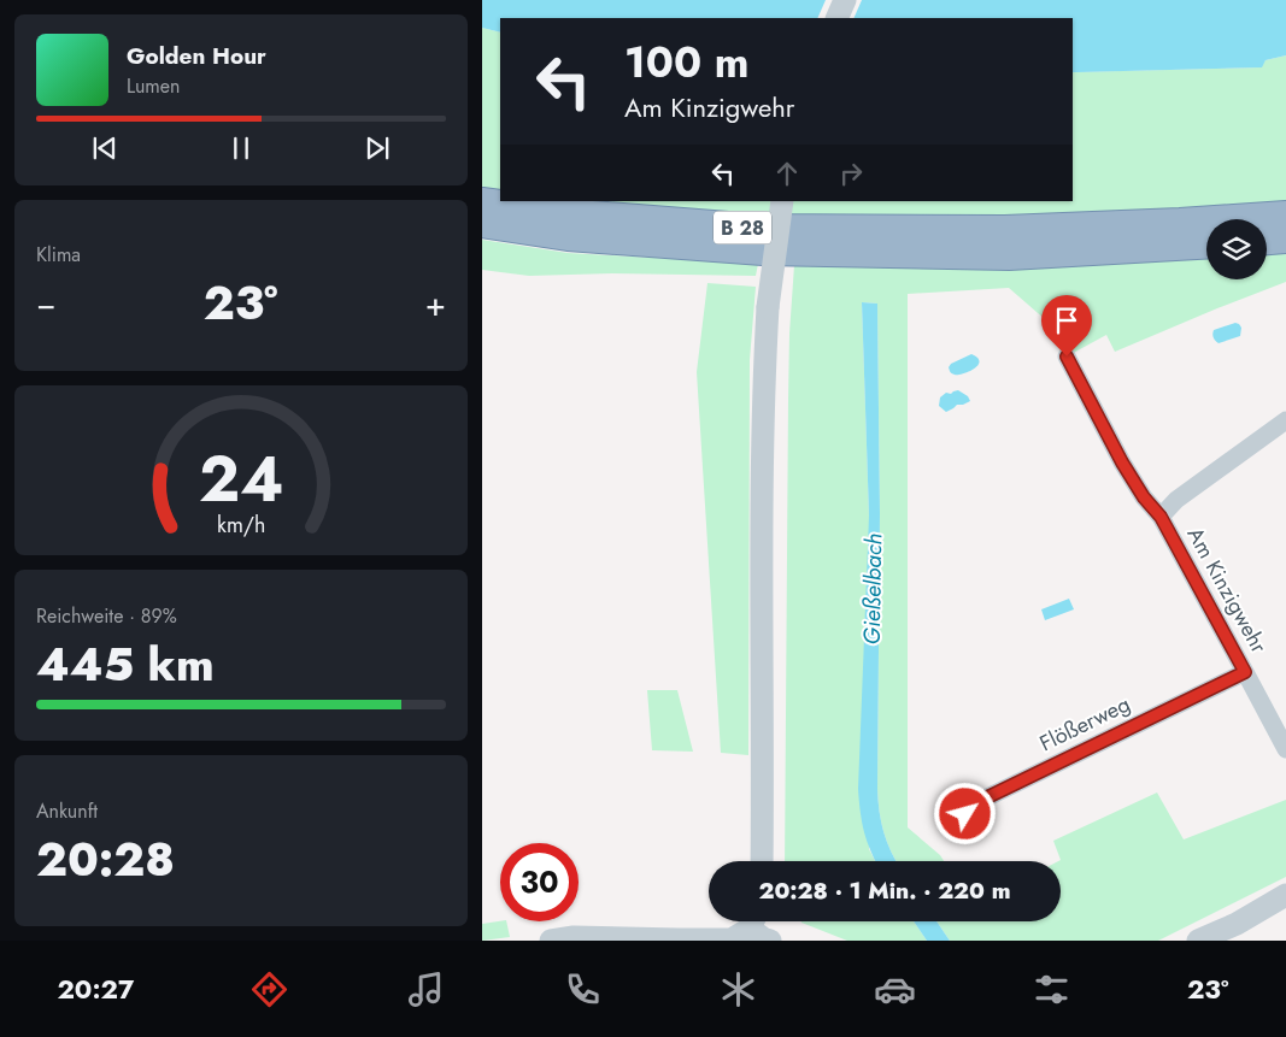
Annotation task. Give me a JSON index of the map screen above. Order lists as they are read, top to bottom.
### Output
{
  "streets": {
    "highway": ["B 28"],
    "street": ["Am Kinzigwehr", "Flößerweg"]
  },
  "crossings": [
    ["Am Kinzigwehr", "Flößerweg"]
  ],
  "water": ["Gießelbach"],
  "page": {
    "turn": ["100 m", "Am Kinzigwehr"],
    "song": ["Golden Hour", "Lumen"],
    "tile": [
      "Klima",
      ["Reichweite · 89%", "445 km"],
      ["Ankunft", "20:28"]
    ],
    "heat": ["−", "23°", "+"],
    "limit": "30",
    "trip": "20:28 · 1 Min. · 220 m",
    "tabs": ["20:27", "23°"],
    "gauge": ["24", "km/h"]
  }
}
